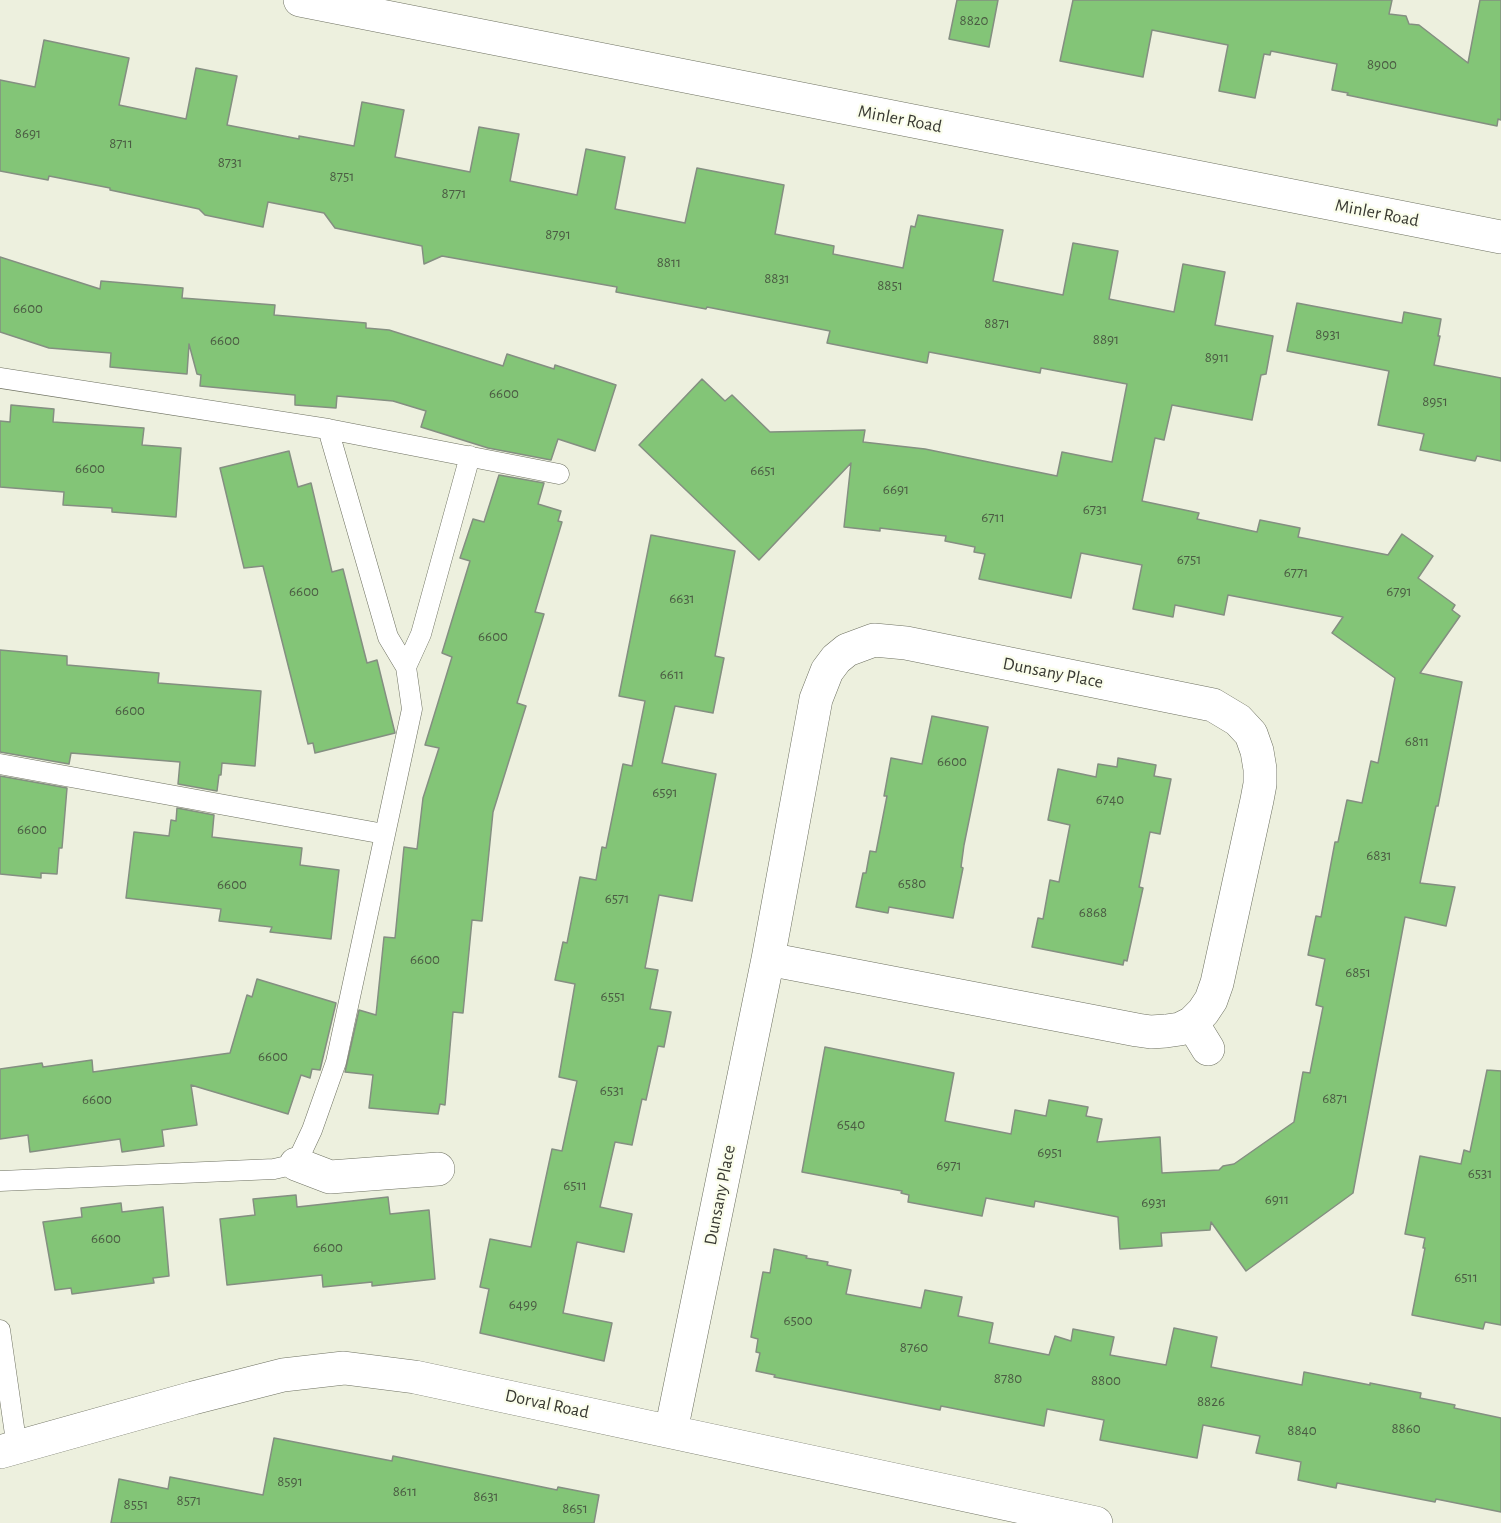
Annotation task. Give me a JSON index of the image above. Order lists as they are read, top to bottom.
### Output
{
  "streets": {
    "street": ["Minler Road", "Dunsany Place", "Dorval Road"]
  },
  "crossings": [
    ["Dunsany Place", "Dorval Road"]
  ],
  "house_numbers": [
    "8820",
    "8900",
    "8691",
    "8711",
    "8731",
    "8751",
    "8771",
    "8791",
    "8811",
    "8831",
    "8851",
    "6600",
    "8871",
    "8931",
    "8891",
    "6600",
    "8911",
    "6600",
    "8951",
    "6600",
    "6651",
    "6691",
    "6731",
    "6711",
    "6751",
    "6771",
    "6600",
    "6791",
    "6631",
    "6600",
    "6611",
    "6600",
    "6811",
    "6600",
    "6591",
    "6740",
    "6600",
    "6831",
    "6580",
    "6600",
    "6571",
    "6868",
    "6600",
    "6851",
    "6551",
    "6600",
    "6531",
    "6871",
    "6600",
    "6540",
    "6951",
    "6971",
    "6531",
    "6511",
    "6911",
    "6931",
    "6600",
    "6600",
    "6511",
    "6499",
    "6500",
    "8760",
    "8780",
    "8800",
    "8826",
    "8860",
    "8840",
    "8591",
    "8611",
    "8631",
    "8571",
    "8551",
    "8651"
  ]
}
